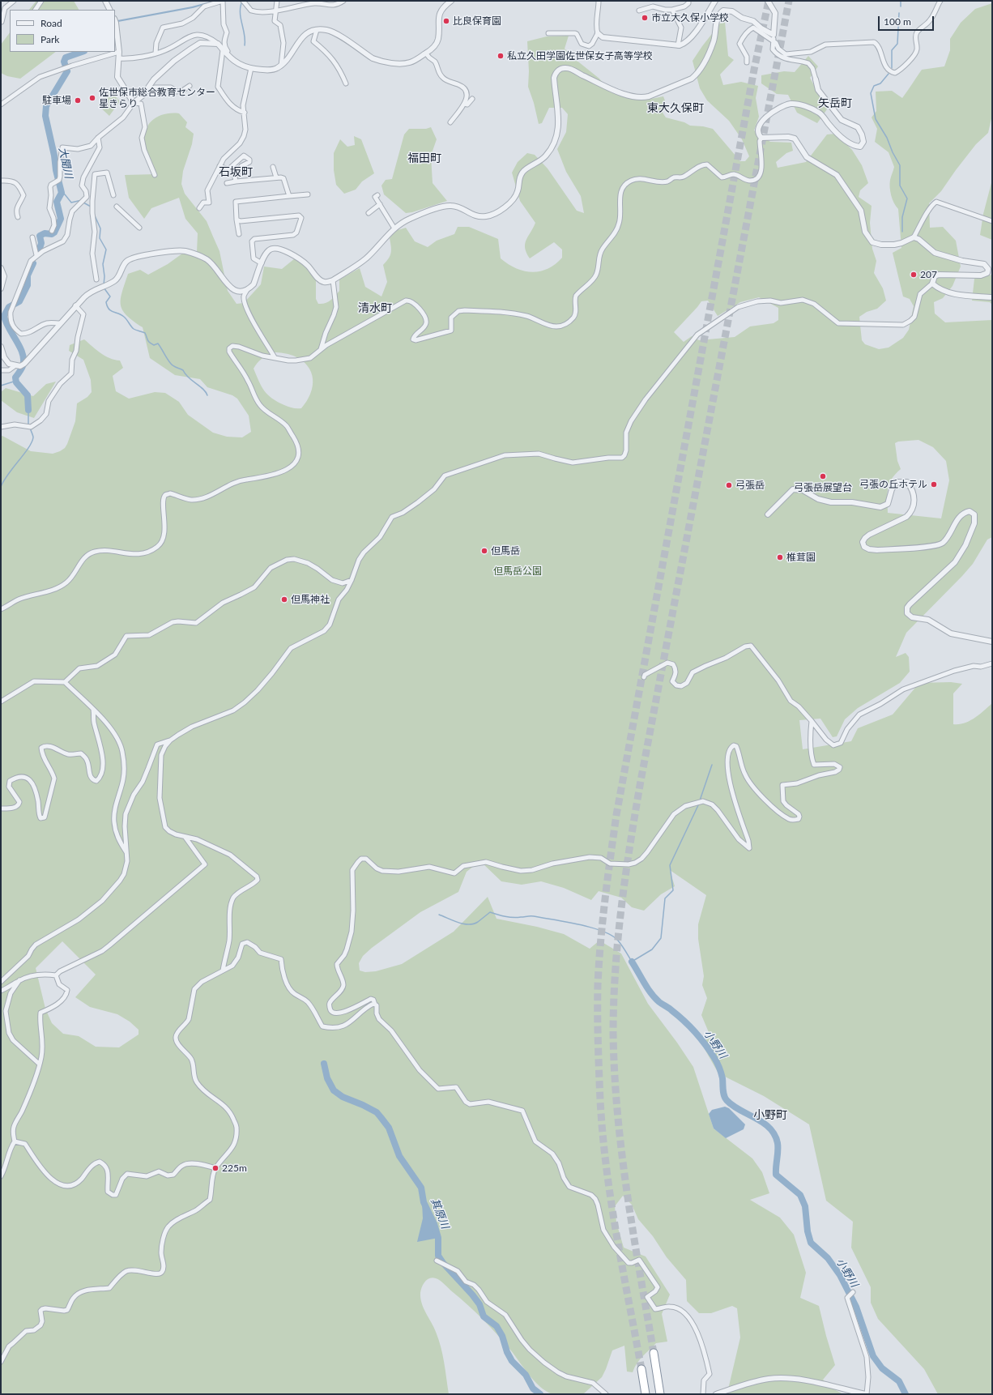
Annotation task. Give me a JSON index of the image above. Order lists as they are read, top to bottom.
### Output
{
  "districts": [
    "矢岳町",
    "東大久保町",
    "福田町",
    "石坂町",
    "清水町",
    "小野町"
  ],
  "water": ["大聞川", "小野川", "其原川"],
  "parks": ["但馬岳公園"],
  "places": [
    "市立大久保小学校",
    "比良保育園",
    "私立久田学園佐世保女子高等学校",
    "佐世保市総合教育センター 星きらり",
    "駐車場",
    "207",
    "弓張岳展望台",
    "弓張の丘ホテル",
    "弓張岳",
    "但馬岳",
    "椎茸園",
    "但馬神社",
    "225m"
  ],
  "legend": ["Road", "Park"],
  "scale_bar": "100 m"
}
